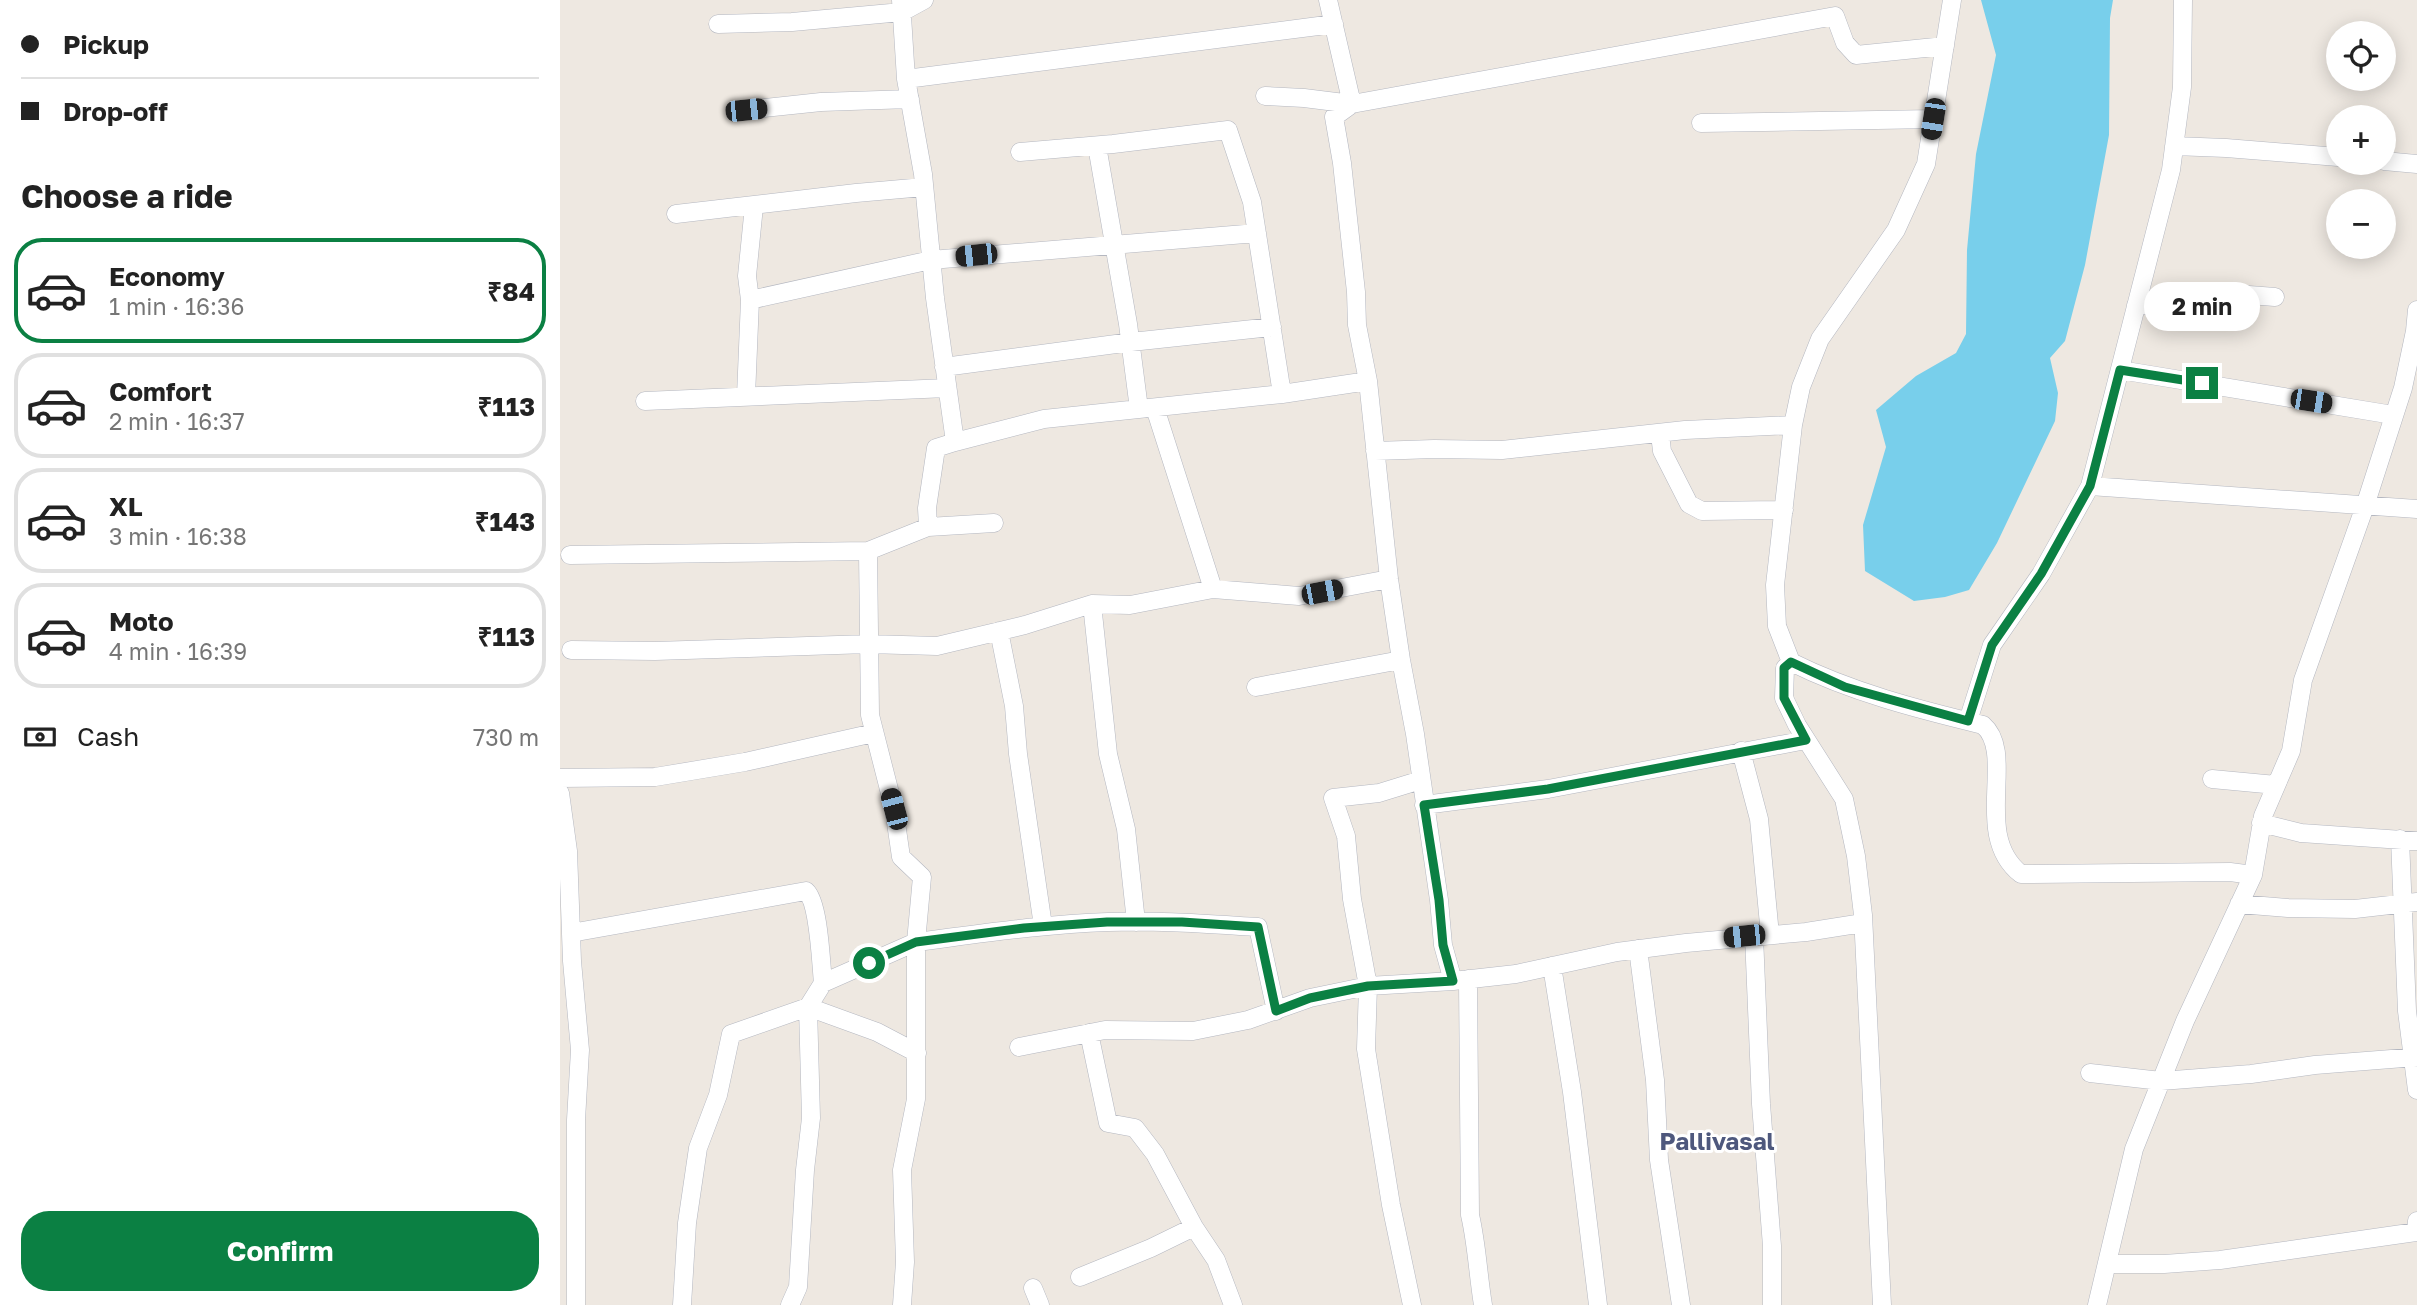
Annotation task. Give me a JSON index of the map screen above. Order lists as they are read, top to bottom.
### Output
{
  "districts": ["Pallivasal"],
  "page": {
    "banner": ["Pickup", "Drop-off"],
    "map_buttons": ["+", "−"],
    "heading": "Choose a ride",
    "list": [
      {
        "name": "Economy",
        "note": "1 min · 16:36",
        "value": "₹84"
      },
      {
        "name": "Comfort",
        "note": "2 min · 16:37",
        "value": "₹113"
      },
      {
        "name": "XL",
        "note": "3 min · 16:38",
        "value": "₹143"
      },
      {
        "name": "Moto",
        "note": "4 min · 16:39",
        "value": "₹113"
      }
    ],
    "bubble": "2 min",
    "pay": ["Cash", "730 m"],
    "buttons": "Confirm"
  }
}
